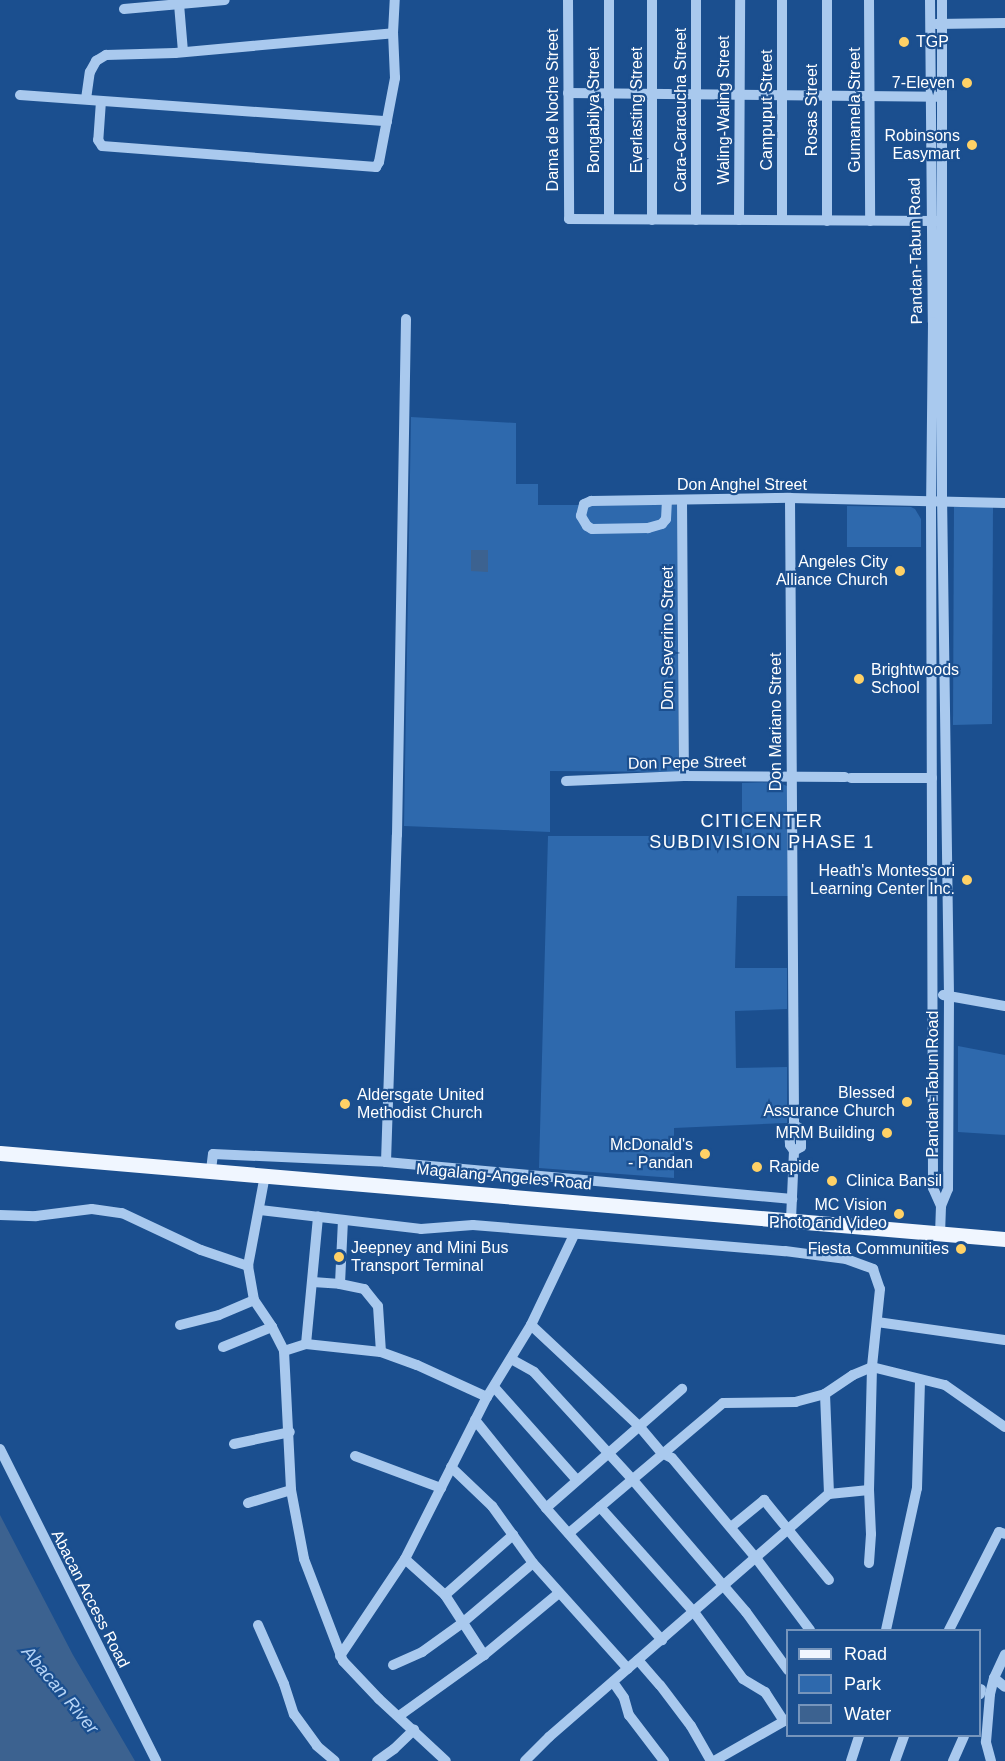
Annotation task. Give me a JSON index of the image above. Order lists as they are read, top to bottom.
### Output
{
  "streets": {
    "main road": ["Magalang-Angeles Road"],
    "street": [
      "Dama de Noche Street",
      "Bongabilya Street",
      "Everlasting Street",
      "Cara-Caracucha Street",
      "Waling-Waling Street",
      "Campuput Street",
      "Rosas Street",
      "Gumamela Street",
      "Pandan-Tabun Road",
      "Don Anghel Street",
      "Don Severino Street",
      "Don Mariano Street",
      "Don Pepe Street",
      "Abacan Access Road"
    ]
  },
  "crossings": [
    ["Dama de Noche Street", "Bongabilya Street"],
    ["Pandan-Tabun Road", "Don Anghel Street"],
    ["Pandan-Tabun Road", "Don Pepe Street"],
    ["Pandan-Tabun Road", "Magalang-Angeles Road"],
    ["Don Anghel Street", "Don Severino Street"],
    ["Don Anghel Street", "Don Mariano Street"],
    ["Don Severino Street", "Don Pepe Street"],
    ["Don Mariano Street", "Don Pepe Street"],
    ["Don Mariano Street", "Magalang-Angeles Road"]
  ],
  "districts": ["CITICENTER SUBDIVISION PHASE 1"],
  "water": ["Abacan River"],
  "places": [
    "TGP",
    "7-Eleven",
    "Robinsons Easymart",
    "Angeles City Alliance Church",
    "Brightwoods School",
    "Heath's Montessori Learning Center Inc.",
    "Blessed Assurance Church",
    "Aldersgate United Methodist Church",
    "MRM Building",
    "McDonald's - Pandan",
    "Rapide",
    "Clinica Bansil",
    "MC Vision Photo and Video",
    "Fiesta Communities",
    "Jeepney and Mini Bus Transport Terminal"
  ],
  "legend": ["Road", "Park", "Water"]
}
